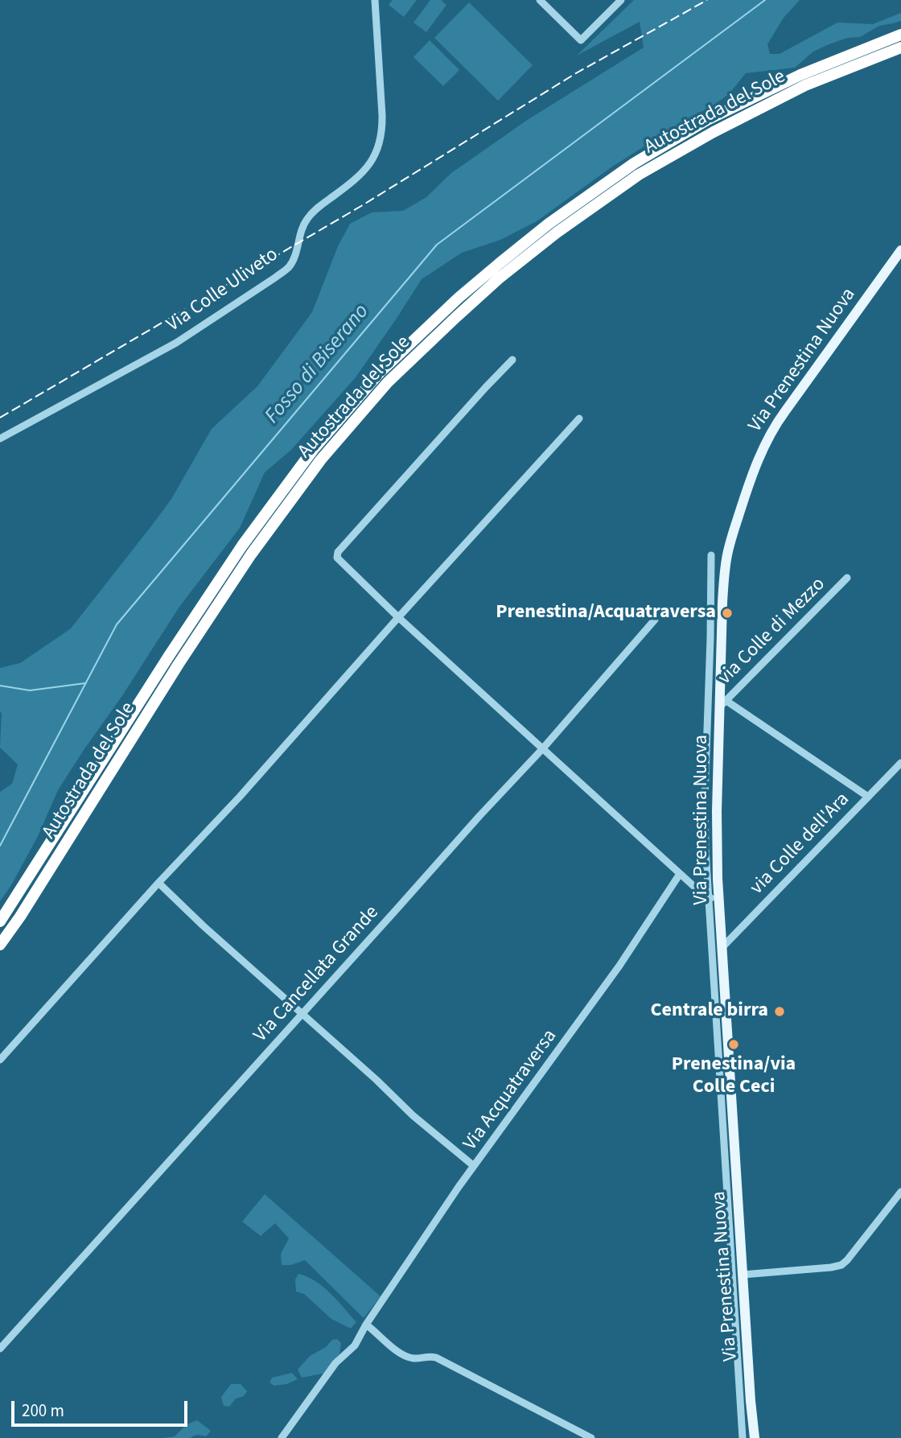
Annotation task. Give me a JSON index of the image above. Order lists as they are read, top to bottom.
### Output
{
  "streets": {
    "highway": ["Autostrada del Sole"],
    "main road": ["Via Prenestina Nuova"],
    "street": [
      "Via Colle Uliveto",
      "via Colle di Mezzo",
      "via Colle dell'Ara",
      "Via Cancellata Grande",
      "Via Acquatraversa"
    ]
  },
  "crossings": [
    ["Via Prenestina Nuova", "via Colle di Mezzo"],
    ["Via Prenestina Nuova", "via Colle dell'Ara"]
  ],
  "water": ["Fosso di Biserano"],
  "places": ["Prenestina/Acquatraversa", "Centrale birra", "Prenestina/via Colle Ceci"],
  "scale_bar": "200 m"
}
